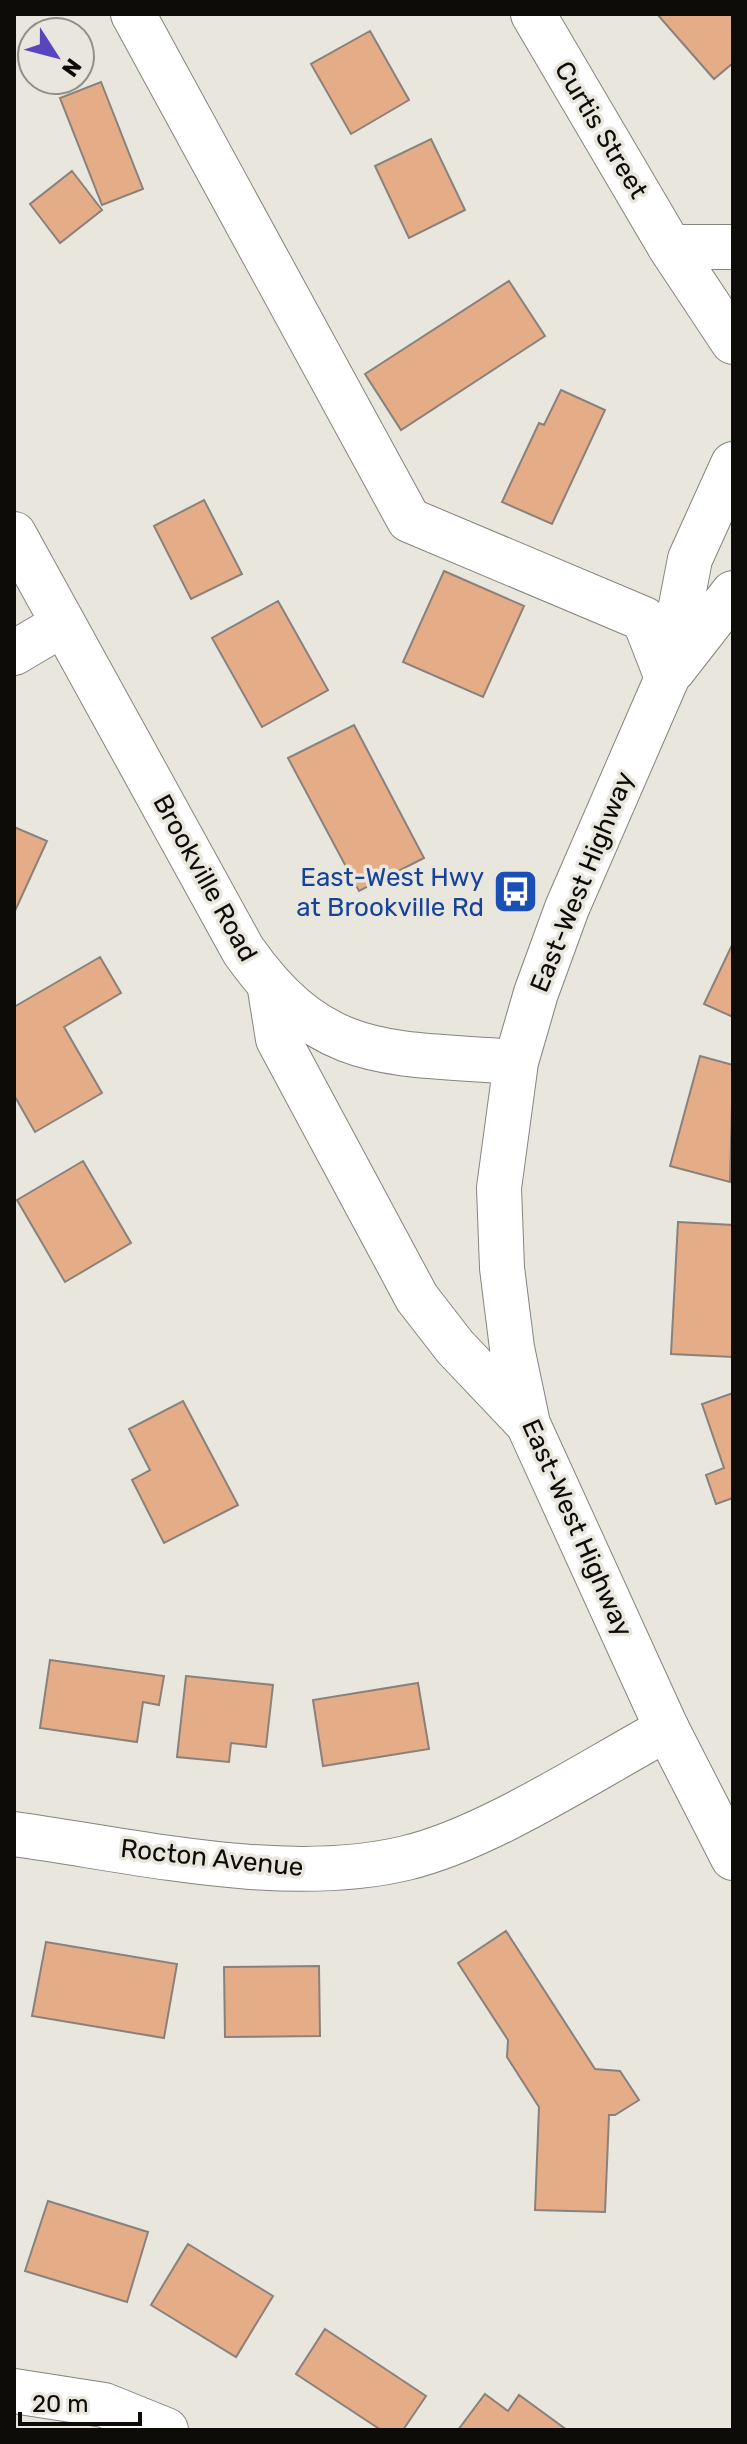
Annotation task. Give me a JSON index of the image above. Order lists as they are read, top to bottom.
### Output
{
  "streets": {
    "main road": [
      "Curtis Street",
      "Brookville Road",
      "East-West Highway",
      "Rocton Avenue"
    ]
  },
  "crossings": [
    ["Brookville Road", "East-West Highway"],
    ["East-West Highway", "Rocton Avenue"]
  ],
  "places": {
    "bus stop": ["East-West Hwy at Brookville Rd"]
  },
  "scale_bar": "20 m",
  "north": "bottom right"
}
